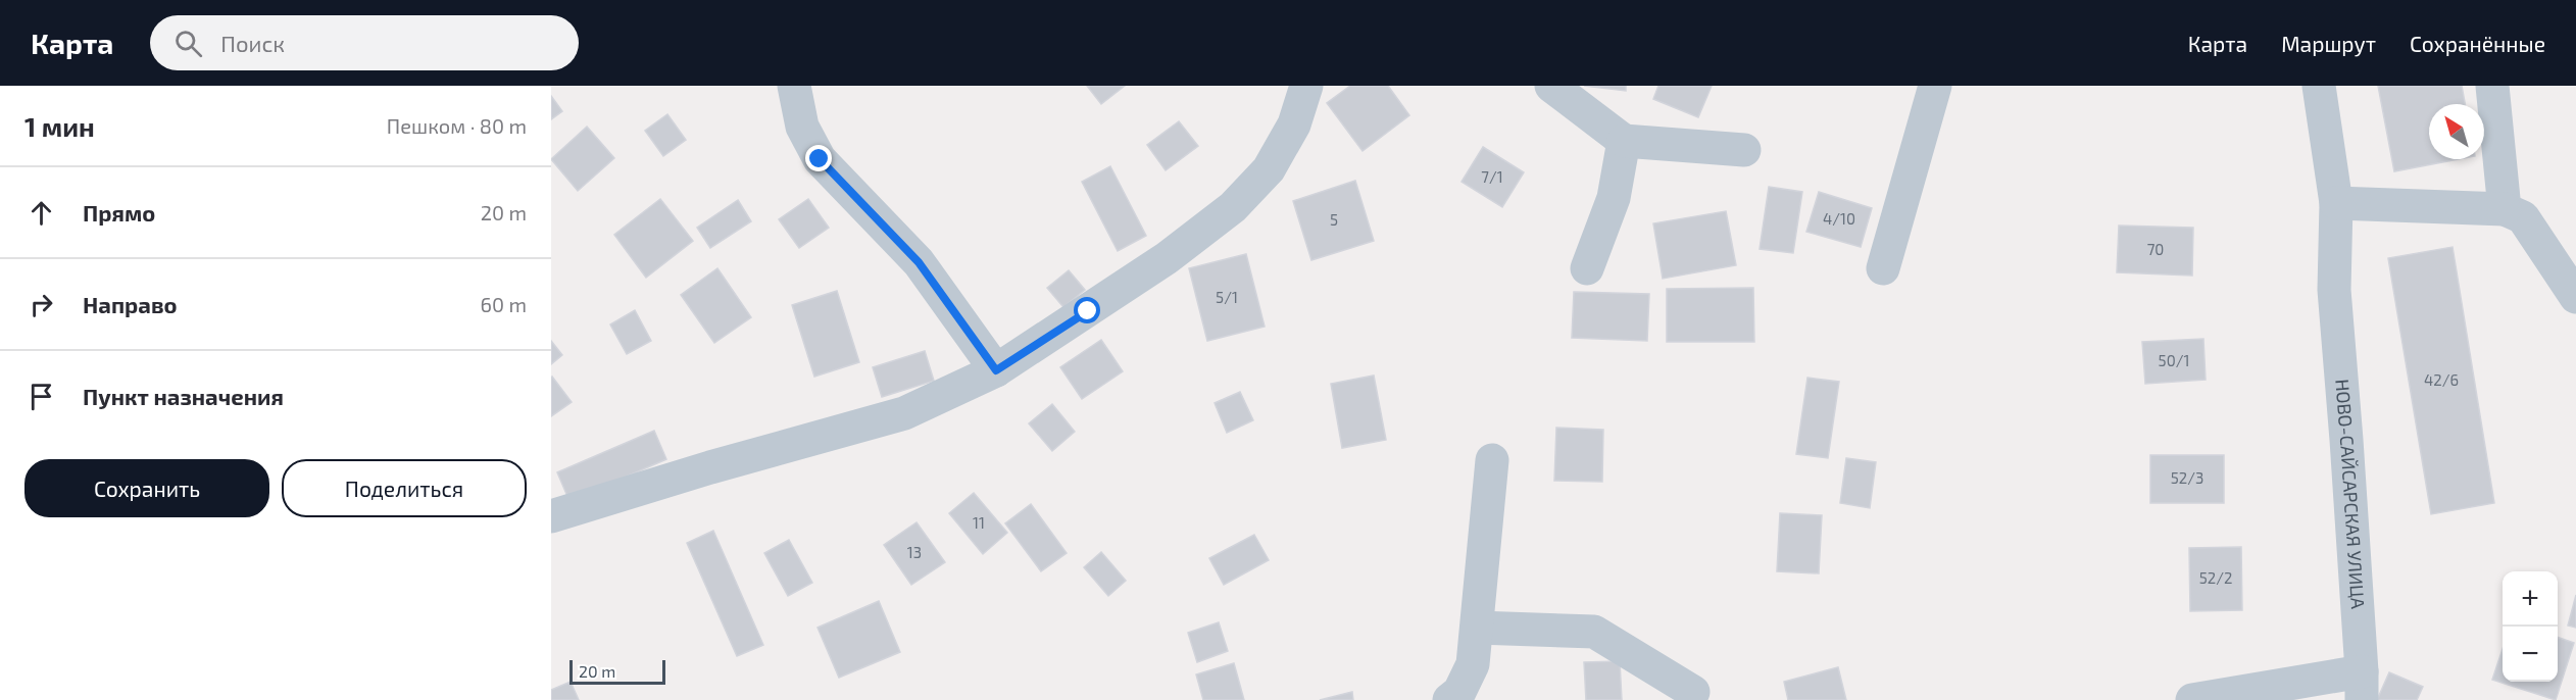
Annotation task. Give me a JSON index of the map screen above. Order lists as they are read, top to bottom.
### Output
{
  "streets": {
    "street": ["НОВО-САЙСАРСКАЯ УЛИЦА"]
  },
  "house_numbers": [
    "7/1",
    "4/10",
    "5",
    "70",
    "5/1",
    "50/1",
    "42/6",
    "52/3",
    "11",
    "13",
    "52/2"
  ],
  "scale_bar": "20 m",
  "north": "top left",
  "page": {
    "header": "Карта",
    "search": "Поиск",
    "nav": ["Карта", "Маршрут", "Сохранённые"],
    "heading": ["1 мин", "Пешком · 80 m"],
    "list": [
      ["Прямо", "20 m"],
      ["Направо", "60 m"],
      "Пункт назначения"
    ],
    "buttons": ["Сохранить", "Поделиться"],
    "map_buttons": ["+", "−"],
    "scale": "20 m"
  }
}
